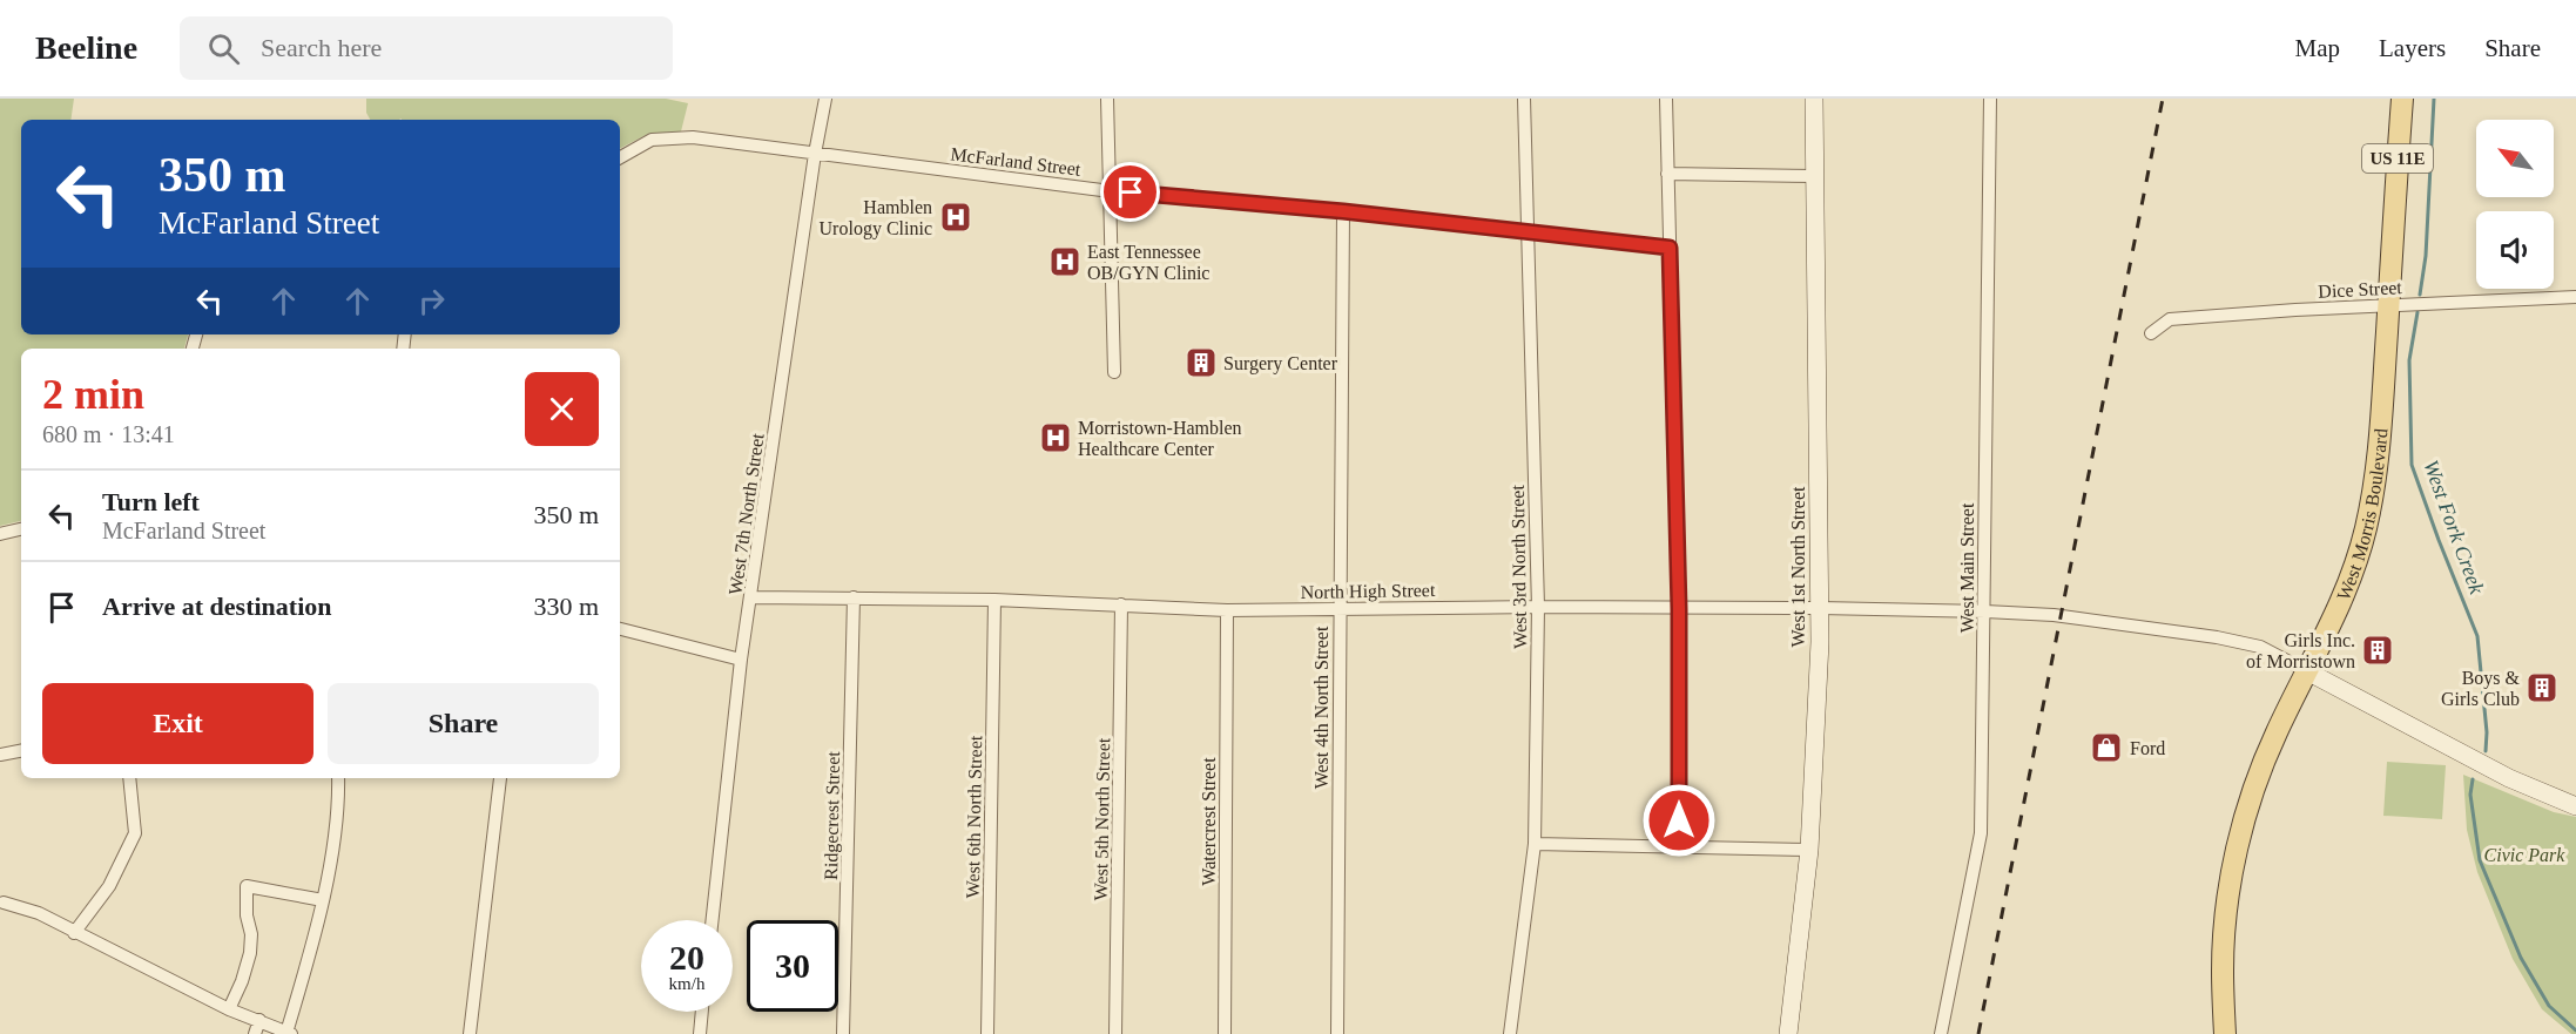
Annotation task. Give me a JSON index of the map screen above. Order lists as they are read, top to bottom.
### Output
{
  "streets": {
    "main road": ["US 11E", "West Morris Boulevard", "West 1st North Street"],
    "street": [
      "McFarland Street",
      "Dice Street",
      "West 7th North Street",
      "West 3rd North Street",
      "West Main Street",
      "North High Street",
      "West 4th North Street",
      "Ridgecrest Street",
      "West 6th North Street",
      "West 5th North Street",
      "Watercrest Street"
    ]
  },
  "crossings": [
    ["McFarland Street", "West 7th North Street"],
    ["McFarland Street", "West 3rd North Street"],
    ["McFarland Street", "West 4th North Street"],
    ["Dice Street", "West Morris Boulevard"],
    ["West 7th North Street", "North High Street"],
    ["West Morris Boulevard", "North High Street"],
    ["West 3rd North Street", "North High Street"],
    ["West 1st North Street", "North High Street"],
    ["West Main Street", "North High Street"],
    ["North High Street", "West 4th North Street"],
    ["North High Street", "Ridgecrest Street"],
    ["North High Street", "West 6th North Street"],
    ["North High Street", "West 5th North Street"],
    ["North High Street", "Watercrest Street"]
  ],
  "water": ["West Fork Creek"],
  "parks": ["Civic Park"],
  "places": {
    "hospital": ["Hamblen Urology Clinic", "East Tennessee OB/GYN Clinic", "Morristown-Hamblen Healthcare Center"],
    "building": ["Surgery Center", "Girls Inc. of Morristown", "Boys & Girls Club"],
    "shop": ["Ford"]
  },
  "north": "top left",
  "page": {
    "header": "Beeline",
    "search": "Search here",
    "nav": ["Map", "Layers", "Share"],
    "turn": ["350 m", "McFarland Street"],
    "heading": ["2 min", "680 m · 13:41"],
    "list": [
      {
        "name": "Turn left",
        "note": "McFarland Street",
        "value": "350 m"
      },
      {
        "name": "Arrive at destination",
        "value": "330 m"
      }
    ],
    "buttons": ["Exit", "Share"],
    "speed": "20 km/h",
    "limit": "30"
  }
}
